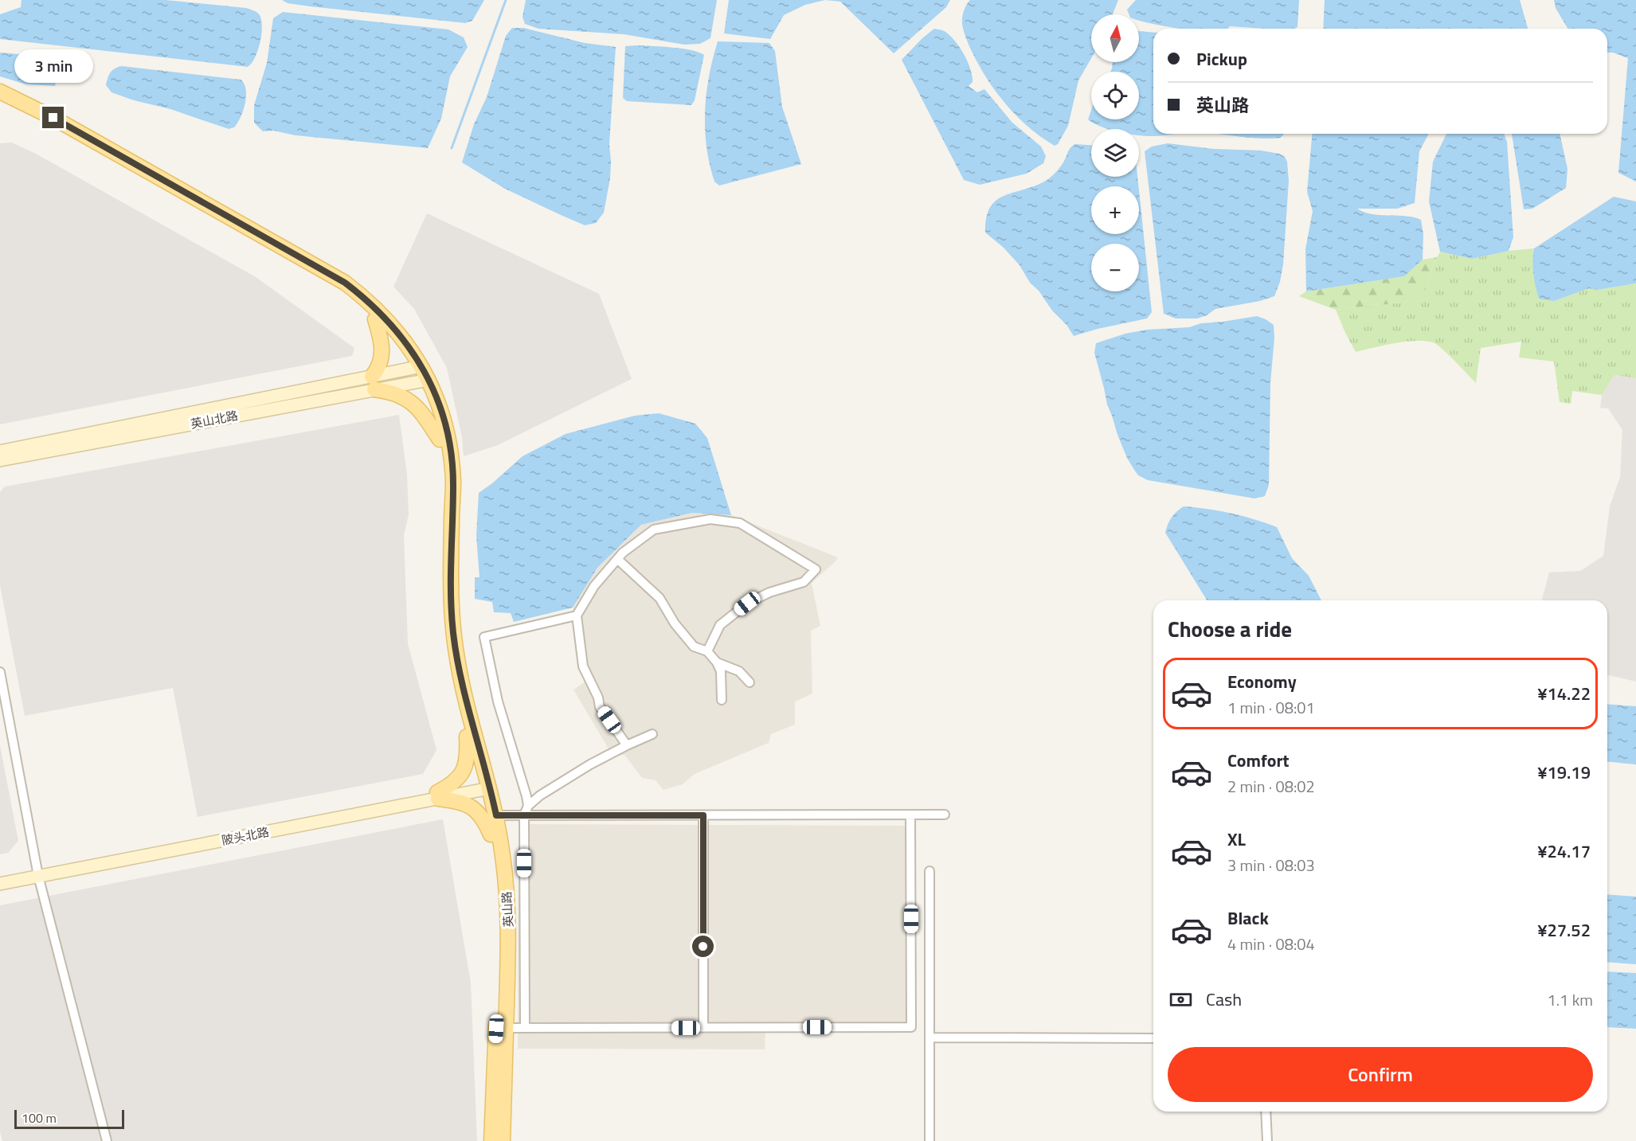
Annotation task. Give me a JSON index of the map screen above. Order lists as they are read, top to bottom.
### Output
{
  "streets": {
    "main road": ["英山北路", "陂头北路", "英山路"]
  },
  "crossings": [
    ["英山北路", "英山路"],
    ["陂头北路", "英山路"]
  ],
  "scale_bar": "100 m",
  "north": "top",
  "page": {
    "map_buttons": ["+", "−"],
    "banner": ["Pickup", "英山路"],
    "bubble": "3 min",
    "heading": "Choose a ride",
    "list": [
      {
        "name": "Economy",
        "note": "1 min · 08:01",
        "value": "¥14.22"
      },
      {
        "name": "Comfort",
        "note": "2 min · 08:02",
        "value": "¥19.19"
      },
      {
        "name": "XL",
        "note": "3 min · 08:03",
        "value": "¥24.17"
      },
      {
        "name": "Black",
        "note": "4 min · 08:04",
        "value": "¥27.52"
      }
    ],
    "pay": ["Cash", "1.1 km"],
    "buttons": "Confirm",
    "scale": "100 m"
  }
}
